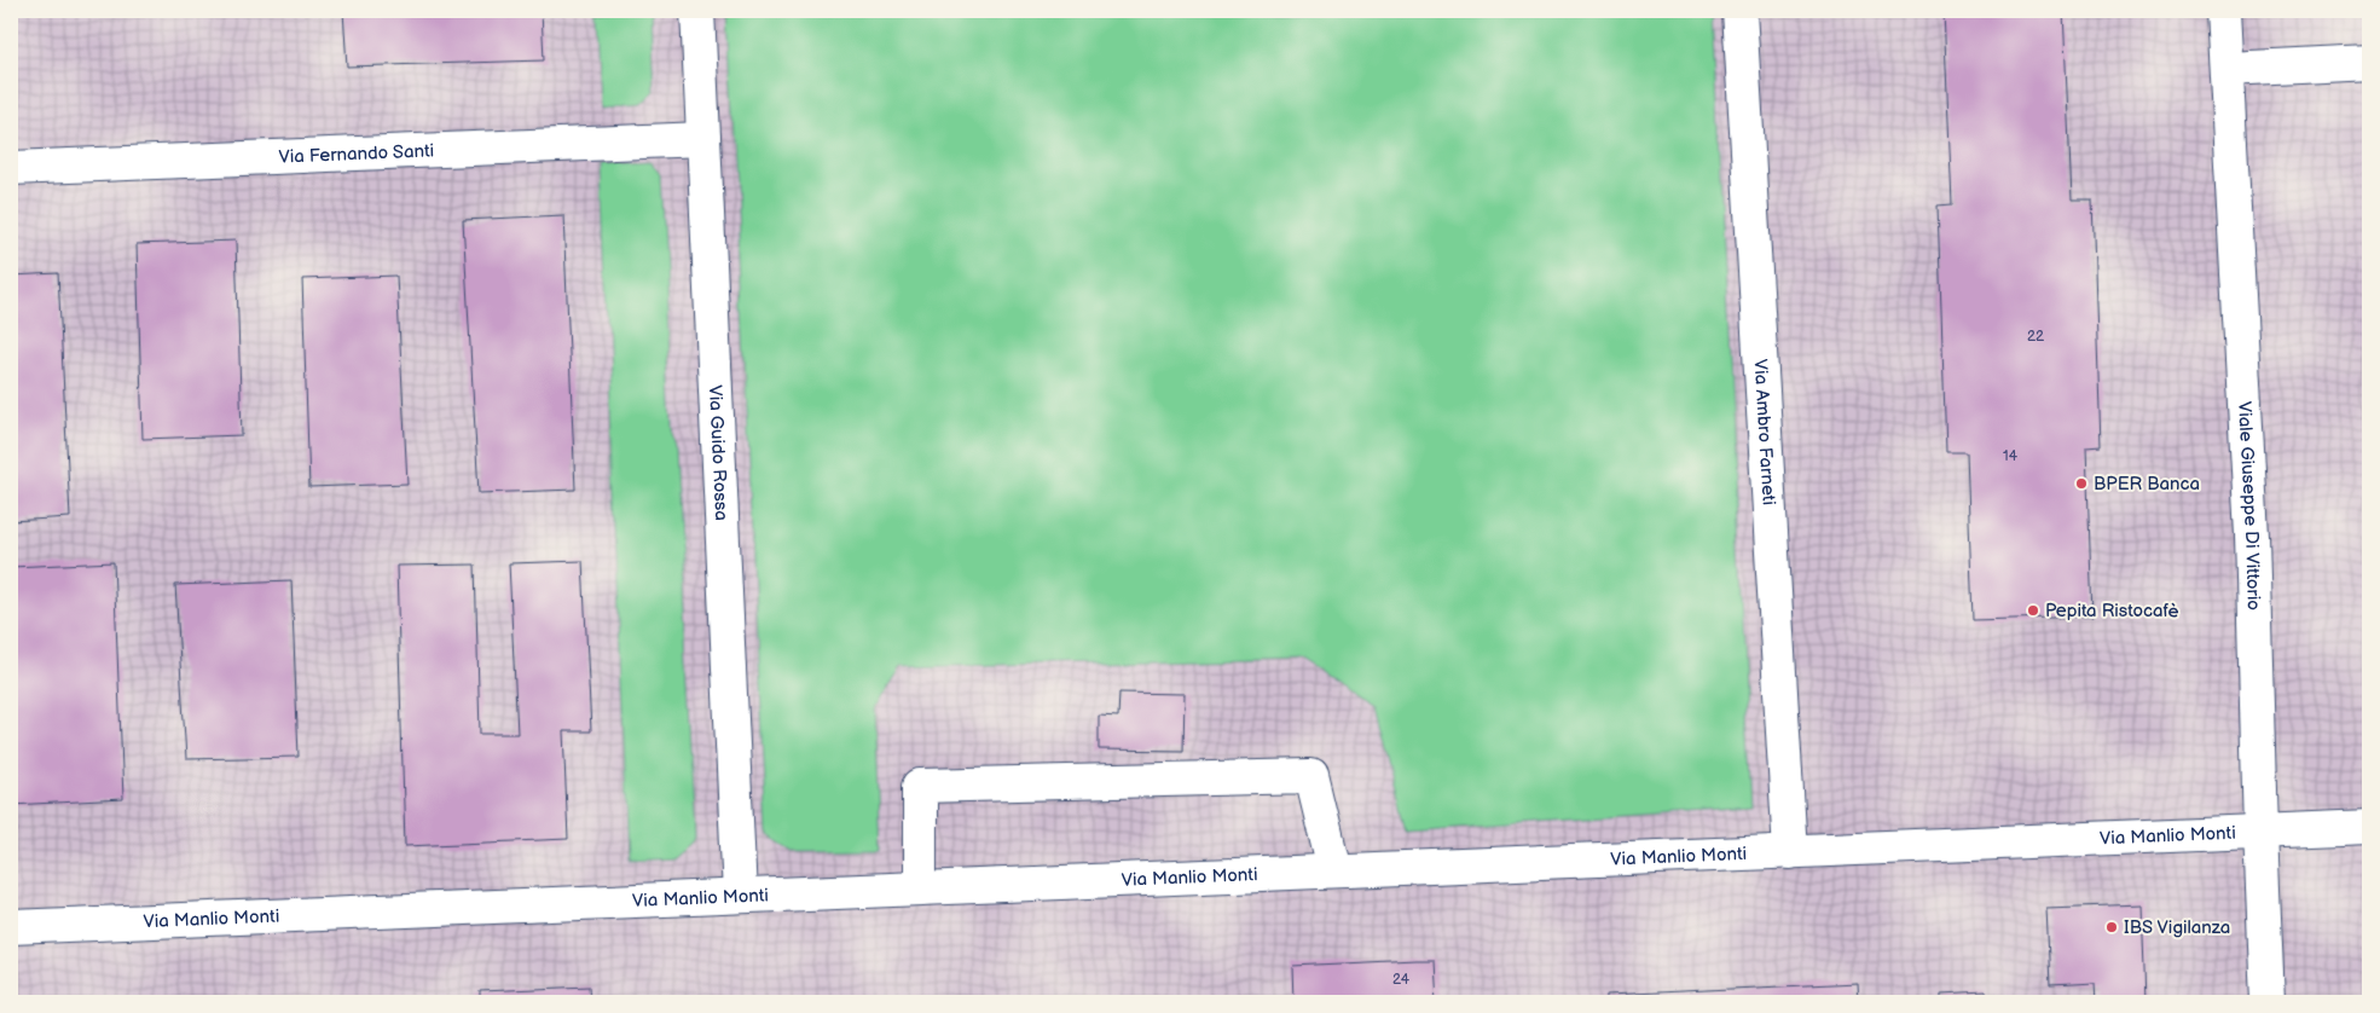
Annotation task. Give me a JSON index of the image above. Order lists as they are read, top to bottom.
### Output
{
  "streets": {
    "street": [
      "Via Fernando Santi",
      "Via Ambro Farneti",
      "Via Guido Rossa",
      "Viale Giuseppe Di Vittorio",
      "Via Manlio Monti"
    ]
  },
  "crossings": [
    ["Via Fernando Santi", "Via Guido Rossa"],
    ["Via Ambro Farneti", "Via Manlio Monti"],
    ["Via Guido Rossa", "Via Manlio Monti"],
    ["Viale Giuseppe Di Vittorio", "Via Manlio Monti"]
  ],
  "places": ["BPER Banca", "Pepita Ristocafè", "IBS Vigilanza"],
  "house_numbers": ["22", "14", "24"]
}
